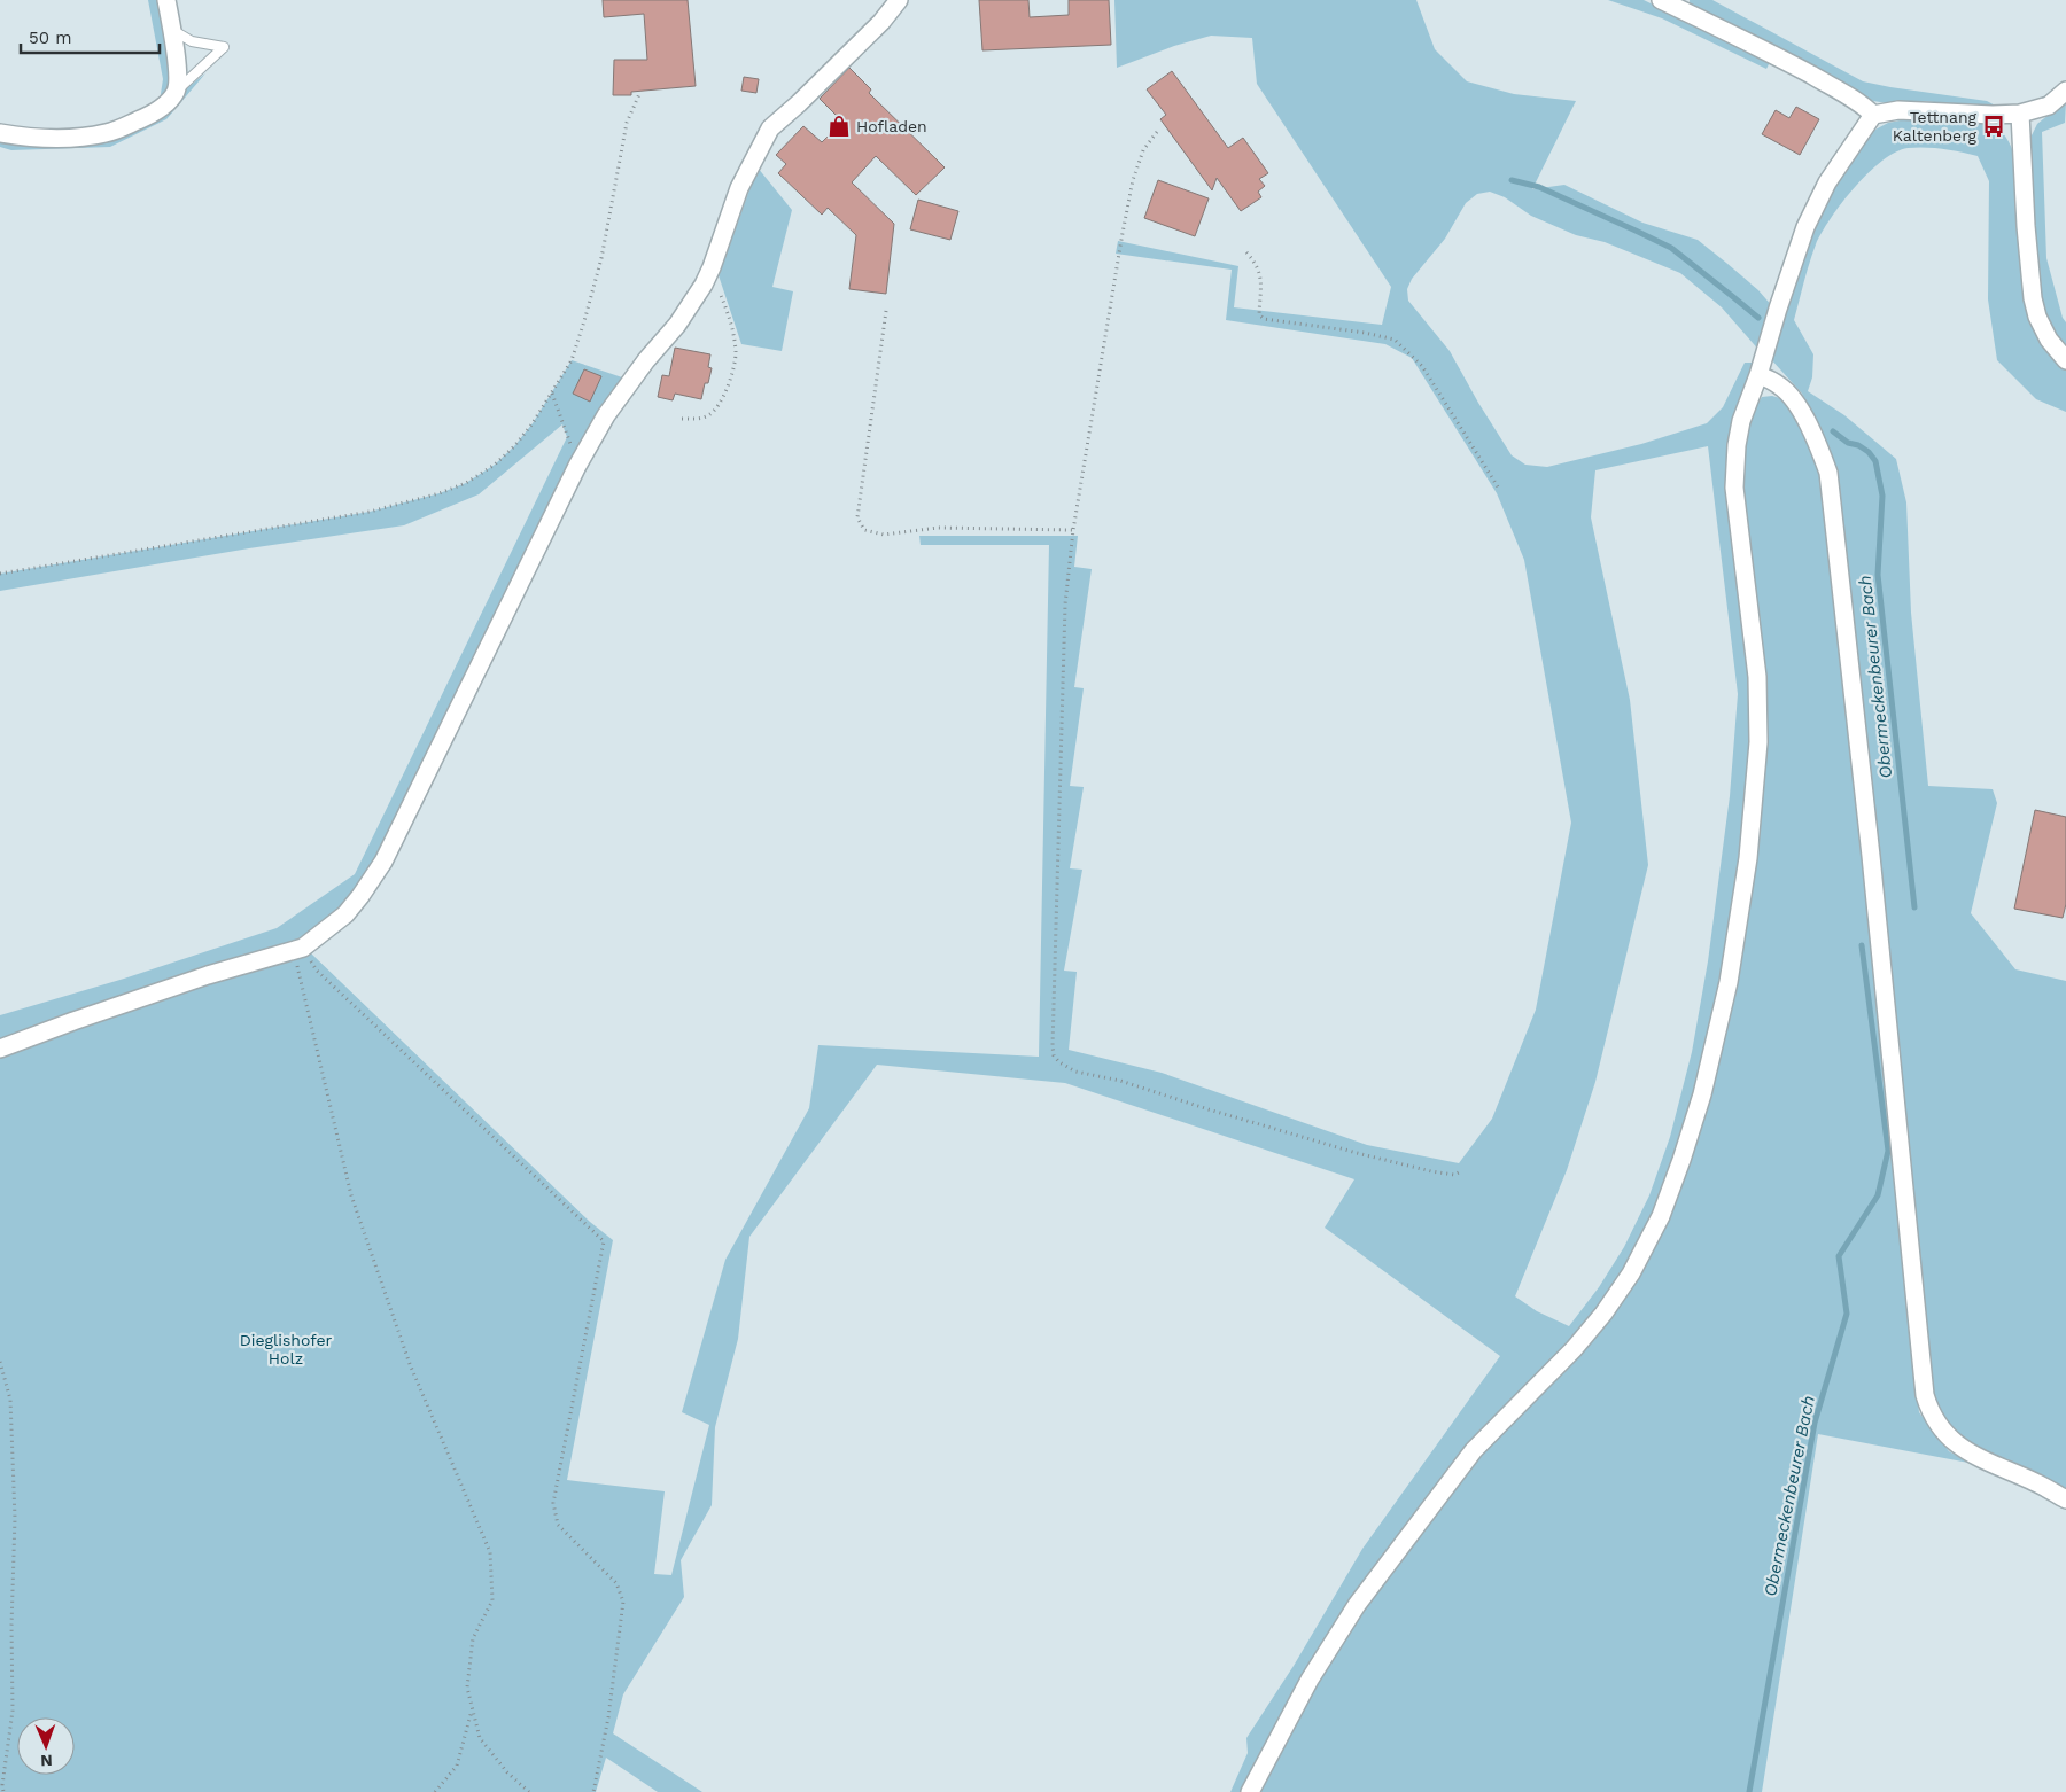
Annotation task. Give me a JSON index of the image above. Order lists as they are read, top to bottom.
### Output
{
  "water": ["Obermeckenbeurer Bach"],
  "parks": ["Dieglishofer Holz"],
  "places": {
    "shop": ["Hofladen"],
    "bus stop": ["Tettnang Kaltenberg"]
  },
  "scale_bar": "50 m",
  "north": "bottom"
}
